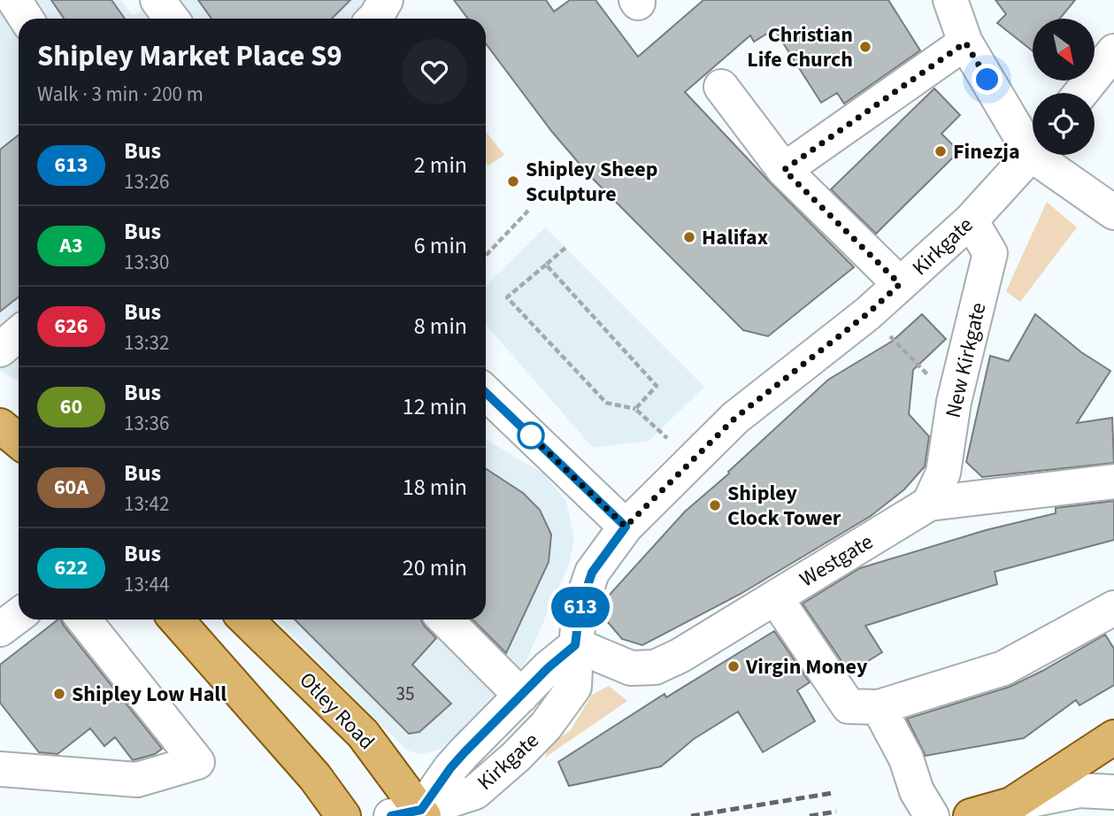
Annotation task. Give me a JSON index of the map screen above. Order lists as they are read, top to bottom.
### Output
{
  "streets": {
    "main road": ["Otley Road"],
    "street": ["Kirkgate", "New Kirkgate", "Westgate"]
  },
  "crossings": [
    ["Kirkgate", "New Kirkgate"],
    ["Kirkgate", "Westgate"],
    ["Kirkgate", "Otley Road"],
    ["New Kirkgate", "Westgate"]
  ],
  "places": [
    "Christian Life Church",
    "Finezja",
    "Shipley Sheep Sculpture",
    "Halifax",
    "Shipley Clock Tower",
    "Virgin Money",
    "Shipley Low Hall"
  ],
  "lines": ["bus line 613"],
  "house_numbers": ["35"],
  "north": "bottom right",
  "page": {
    "on_map": "613",
    "heading": ["Shipley Market Place S9", "Walk · 3 min · 200 m"],
    "list": [
      {
        "mark": "613",
        "name": "Bus",
        "note": "13:26",
        "value": "2 min"
      },
      {
        "mark": "A3",
        "name": "Bus",
        "note": "13:30",
        "value": "6 min"
      },
      {
        "mark": "626",
        "name": "Bus",
        "note": "13:32",
        "value": "8 min"
      },
      {
        "mark": "60",
        "name": "Bus",
        "note": "13:36",
        "value": "12 min"
      },
      {
        "mark": "60A",
        "name": "Bus",
        "note": "13:42",
        "value": "18 min"
      },
      {
        "mark": "622",
        "name": "Bus",
        "note": "13:44",
        "value": "20 min"
      }
    ]
  }
}
